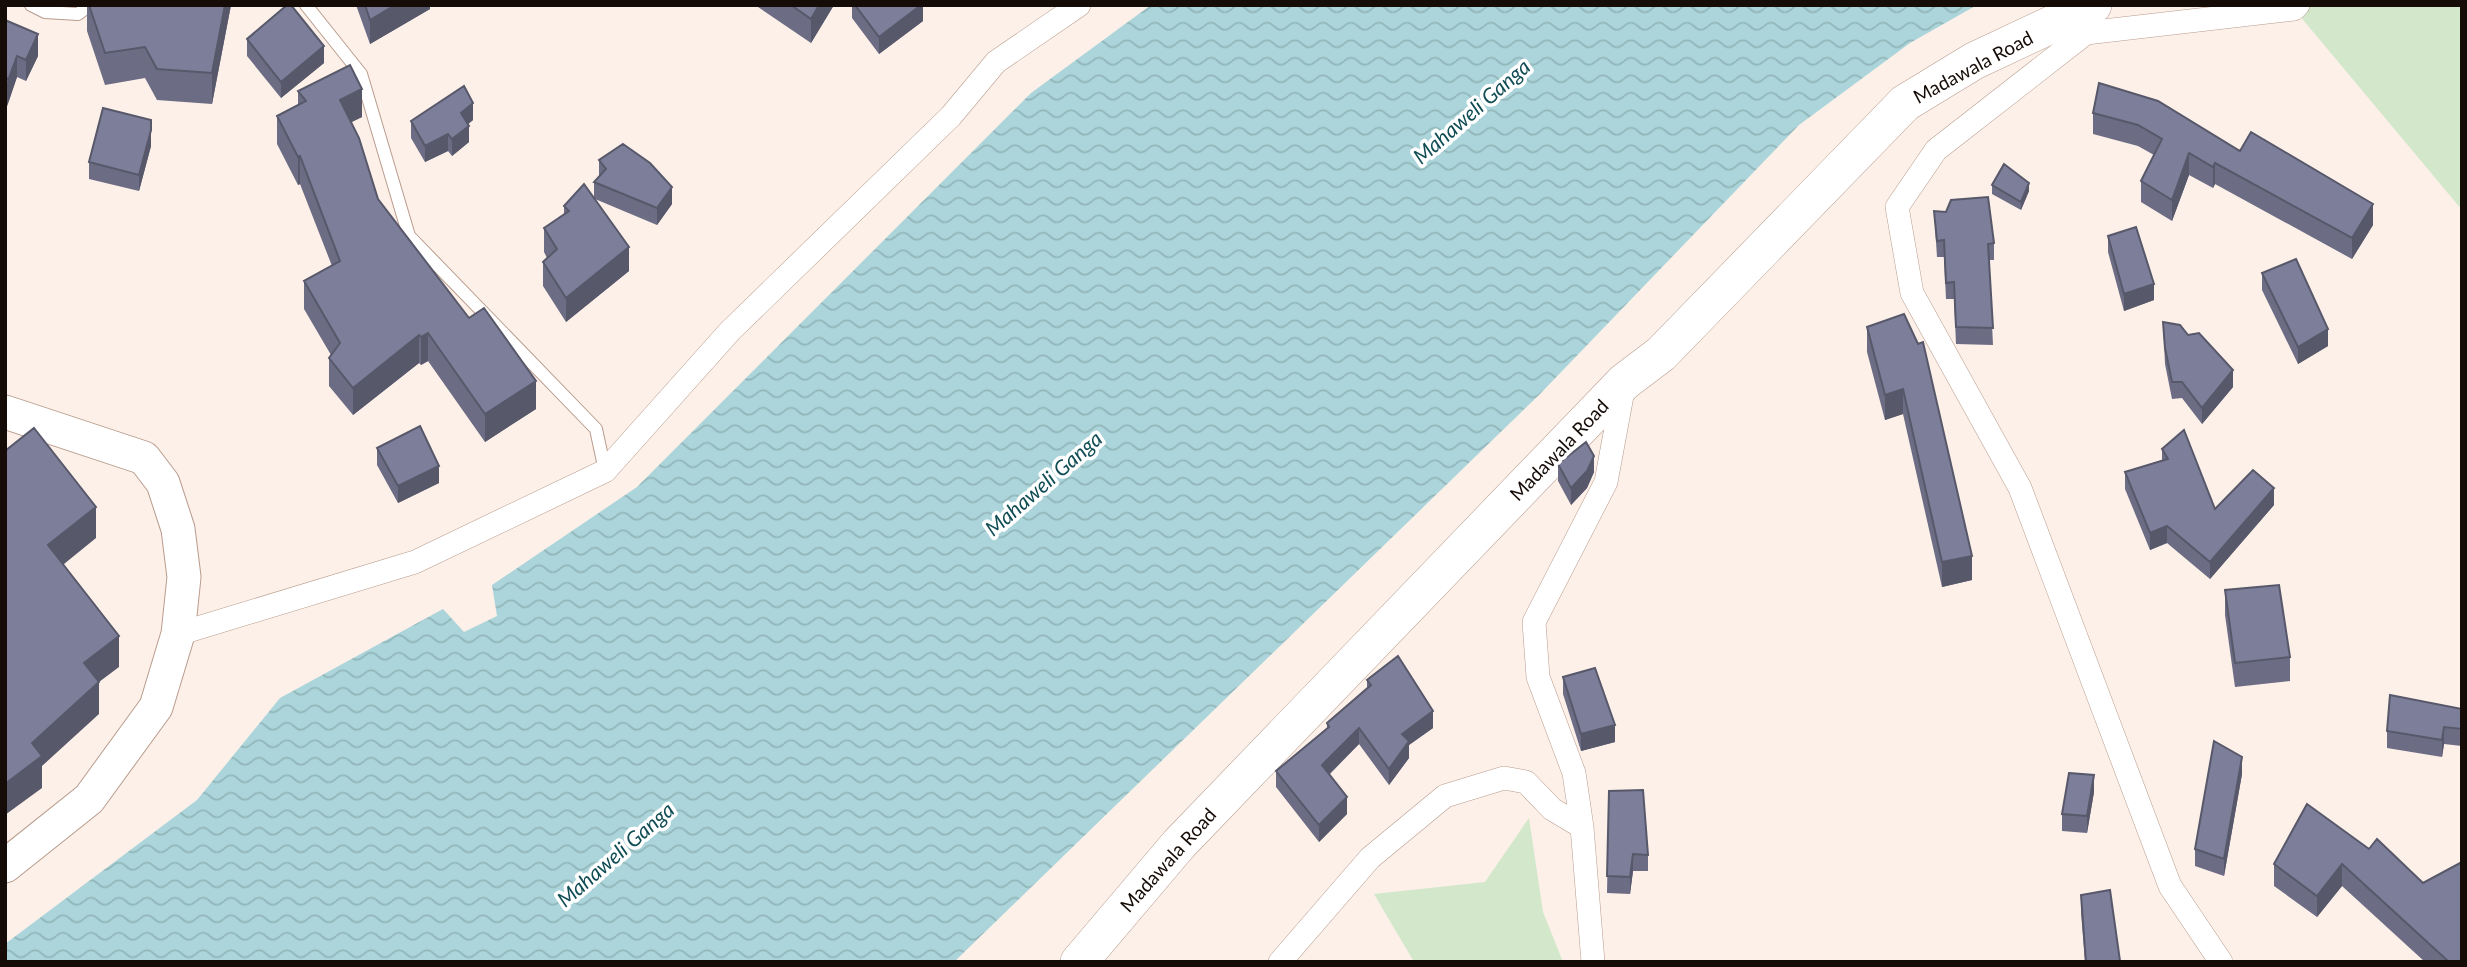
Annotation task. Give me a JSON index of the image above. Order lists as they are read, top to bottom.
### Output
{
  "streets": {
    "main road": ["Madawala Road"]
  },
  "water": ["Mahaweli Ganga"]
}
